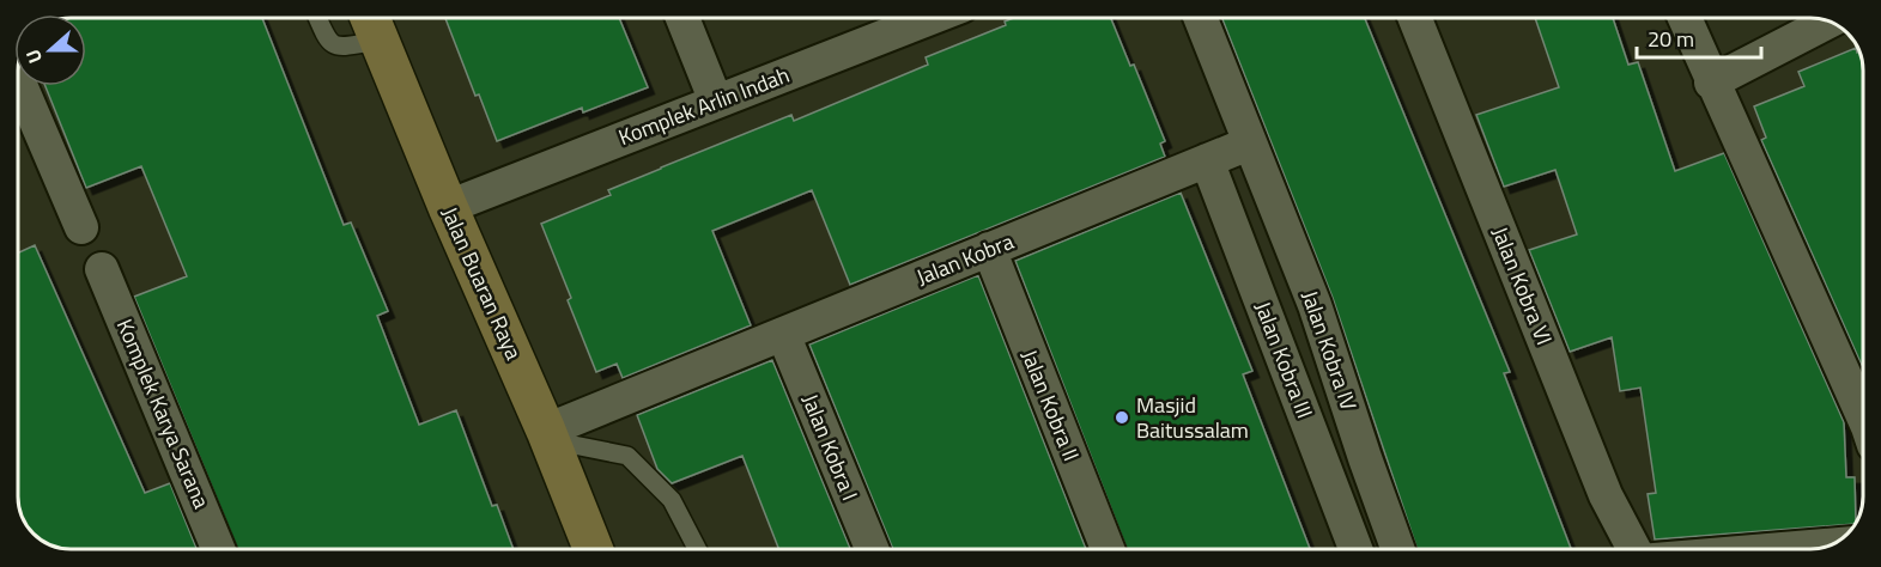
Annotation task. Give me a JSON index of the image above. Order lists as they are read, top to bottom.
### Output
{
  "streets": {
    "street": [
      "Komplek Arlin Indah",
      "Jalan Kobra",
      "Jalan Buaran Raya",
      "Jalan Kobra VI",
      "Jalan Kobra IV",
      "Jalan Kobra III",
      "Jalan Kobra II",
      "Komplek Karya Sarana",
      "Jalan Kobra I"
    ]
  },
  "crossings": [
    ["Komplek Arlin Indah", "Jalan Buaran Raya"],
    ["Jalan Kobra", "Jalan Buaran Raya"],
    ["Jalan Kobra", "Jalan Kobra IV"],
    ["Jalan Kobra", "Jalan Kobra III"],
    ["Jalan Kobra", "Jalan Kobra II"],
    ["Jalan Kobra", "Jalan Kobra I"]
  ],
  "places": ["Masjid Baitussalam"],
  "scale_bar": "20 m",
  "north": "left"
}
